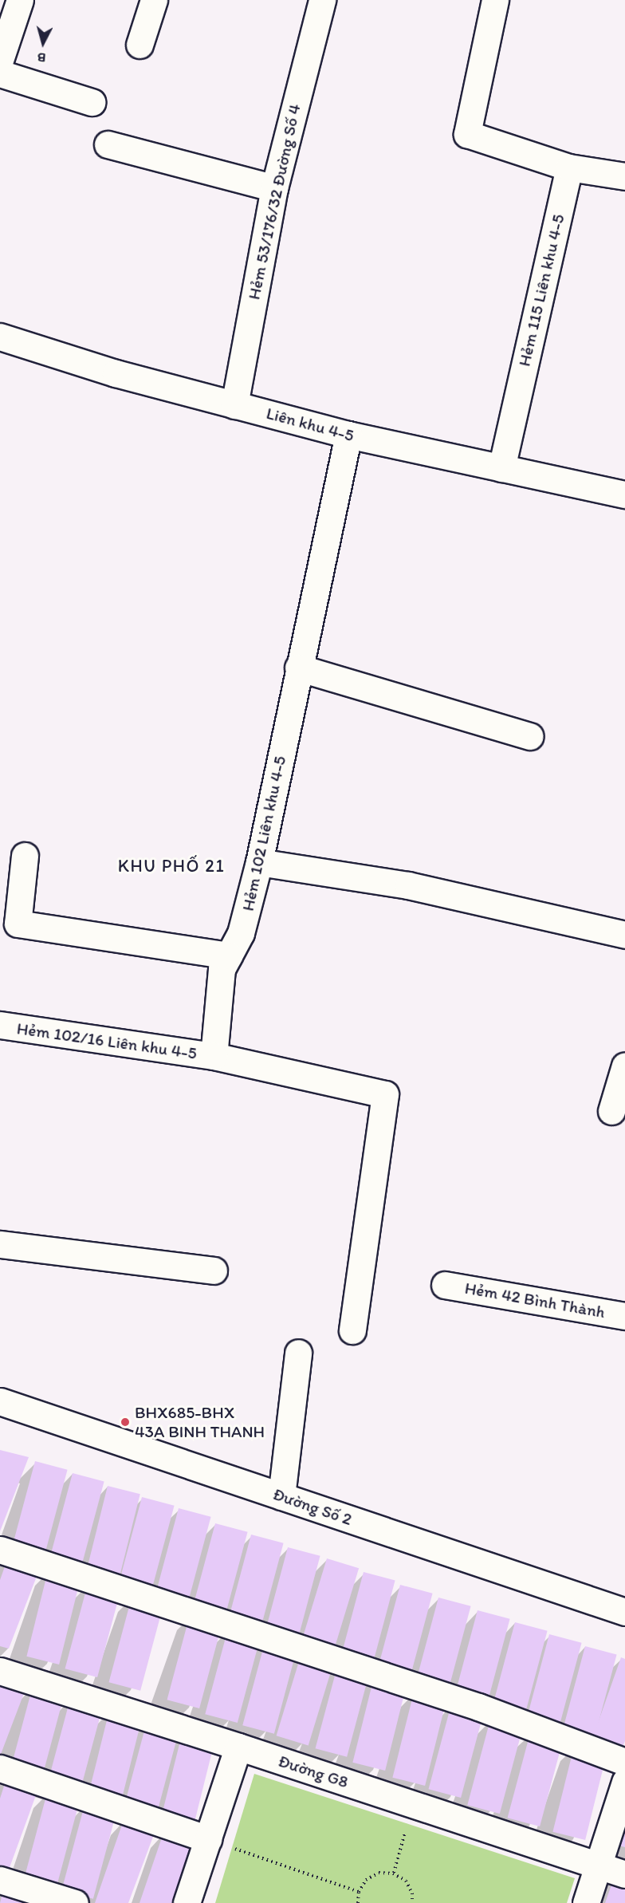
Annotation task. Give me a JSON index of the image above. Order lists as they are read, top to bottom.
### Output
{
  "streets": {
    "street": [
      "Hẻm 53/176/32 Đường Số 4",
      "Hẻm 115 Liên khu 4-5",
      "Liên khu 4-5",
      "Hẻm 102 Liên khu 4-5",
      "Hẻm 102/16 Liên khu 4-5",
      "Hẻm 42 Bình Thành",
      "Đường Số 2",
      "Đường G8"
    ]
  },
  "crossings": [
    ["Hẻm 53/176/32 Đường Số 4", "Liên khu 4-5"],
    ["Hẻm 115 Liên khu 4-5", "Liên khu 4-5"],
    ["Liên khu 4-5", "Hẻm 102 Liên khu 4-5"],
    ["Hẻm 102 Liên khu 4-5", "Hẻm 102/16 Liên khu 4-5"]
  ],
  "districts": ["KHU PHỐ 21"],
  "places": ["BHX685-BHX 43A BINH THANH"],
  "north": "bottom"
}
